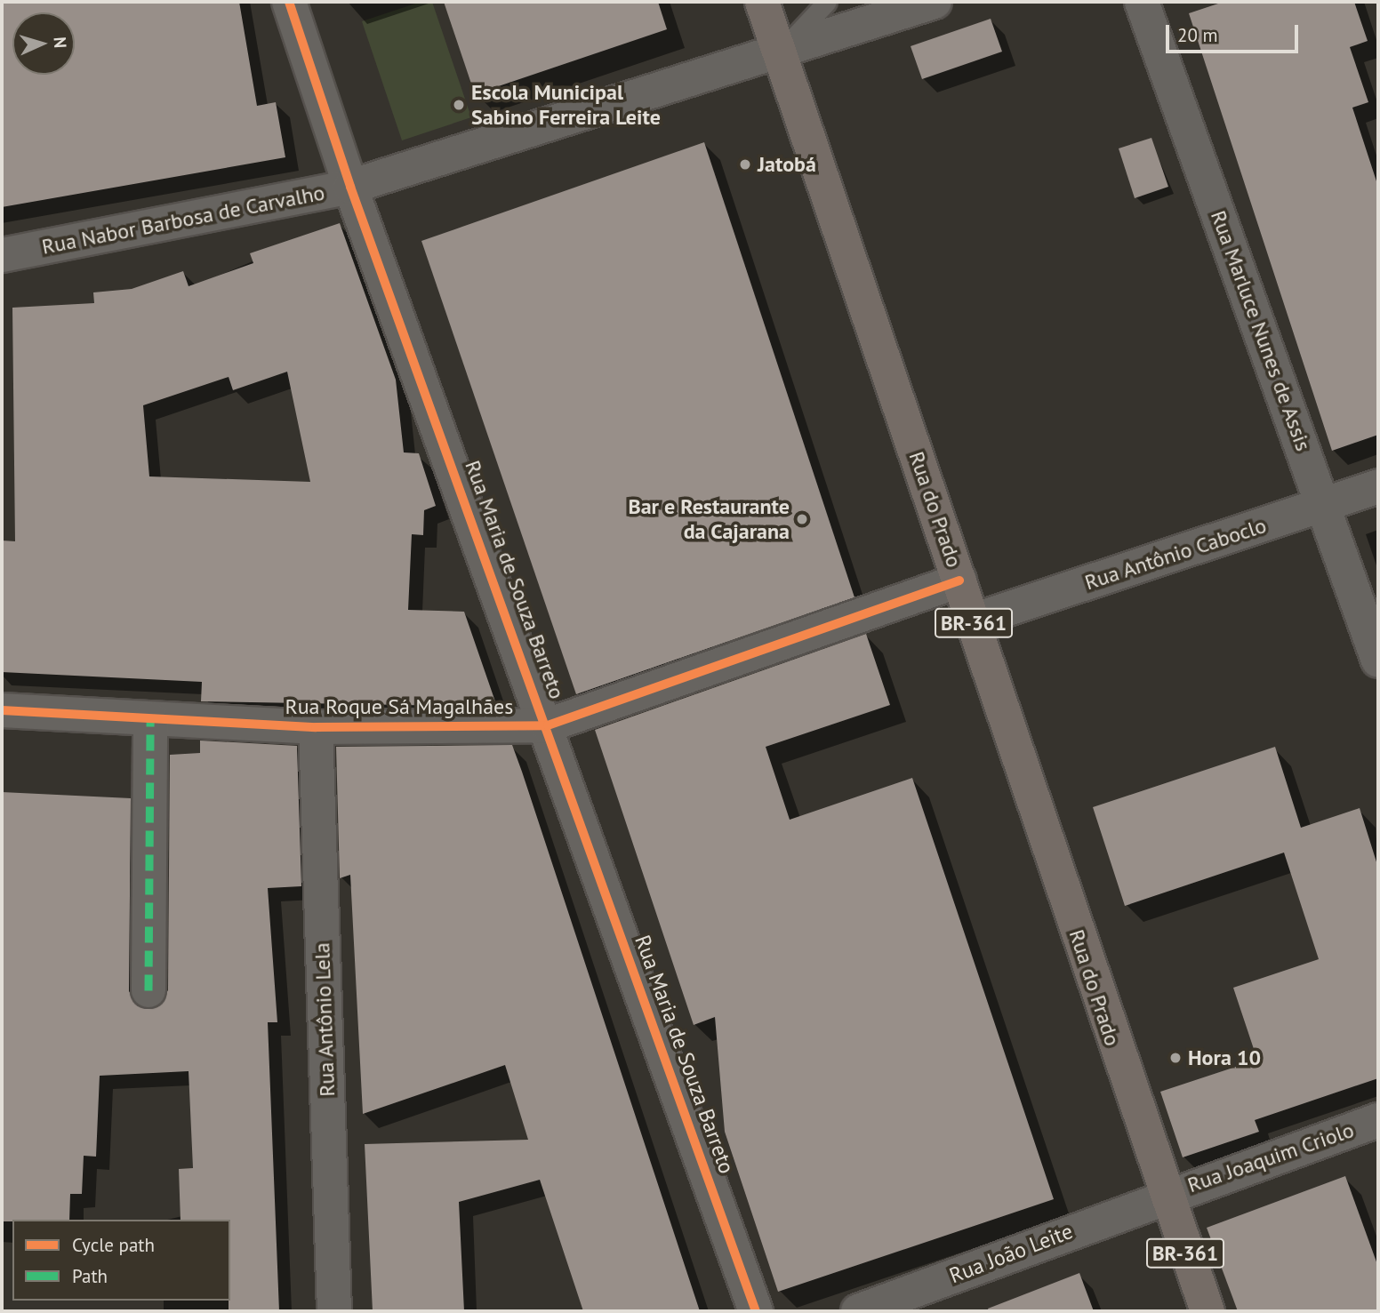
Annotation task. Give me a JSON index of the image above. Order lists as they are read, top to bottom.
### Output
{
  "streets": {
    "main road": ["Rua do Prado", "BR-361"],
    "street": [
      "Rua Nabor Barbosa de Carvalho",
      "Rua Marluce Nunes de Assis",
      "Rua Antônio Caboclo",
      "Rua Maria de Souza Barreto",
      "Rua Roque Sá Magalhães",
      "Rua Antônio Lela",
      "Rua Joaquim Criolo",
      "Rua João Leite"
    ]
  },
  "crossings": [
    ["Rua Nabor Barbosa de Carvalho", "Rua do Prado"],
    ["Rua Nabor Barbosa de Carvalho", "Rua Maria de Souza Barreto"],
    ["Rua Marluce Nunes de Assis", "Rua Antônio Caboclo"],
    ["Rua do Prado", "Rua Antônio Caboclo"],
    ["Rua do Prado", "BR-361"],
    ["Rua do Prado", "Rua Roque Sá Magalhães"],
    ["Rua do Prado", "Rua Joaquim Criolo"],
    ["Rua do Prado", "Rua João Leite"],
    ["Rua Maria de Souza Barreto", "Rua Roque Sá Magalhães"],
    ["BR-361", "Rua Joaquim Criolo"],
    ["BR-361", "Rua João Leite"],
    ["Rua Roque Sá Magalhães", "Rua Antônio Lela"],
    ["Rua Joaquim Criolo", "Rua João Leite"]
  ],
  "places": [
    "Escola Municipal Sabino Ferreira Leite",
    "Jatobá",
    "Bar e Restaurante da Cajarana",
    "Hora 10"
  ],
  "legend": ["Cycle path", "Path"],
  "scale_bar": "20 m",
  "north": "right"
}
